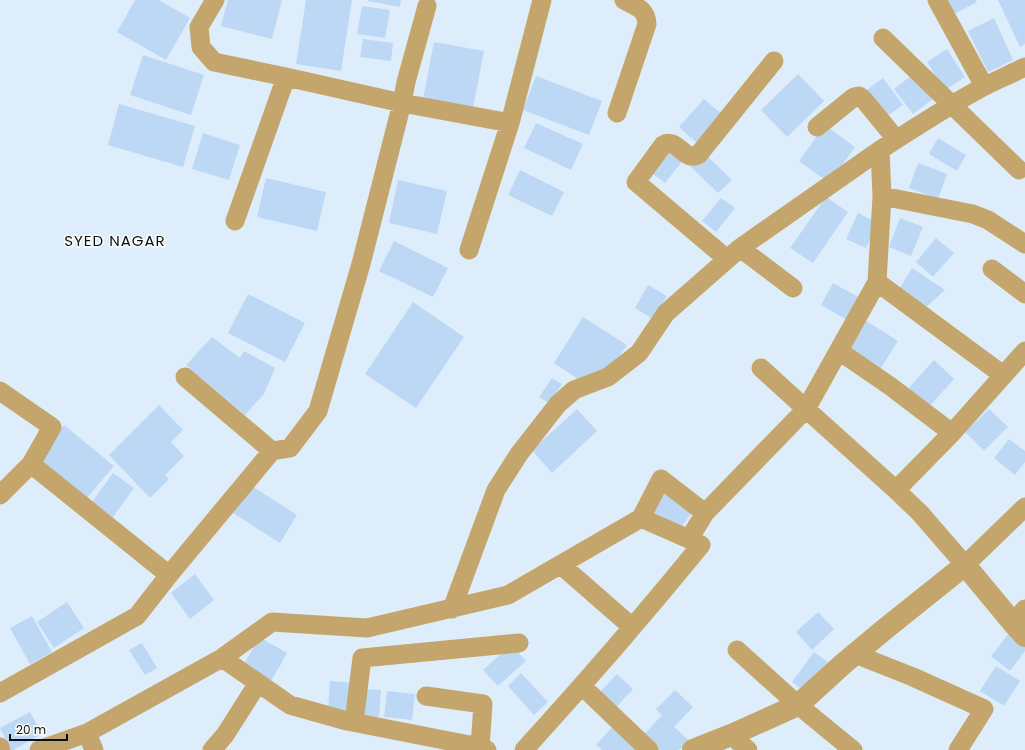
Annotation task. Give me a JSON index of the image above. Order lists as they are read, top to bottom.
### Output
{
  "districts": ["SYED NAGAR"],
  "scale_bar": "20 m"
}
